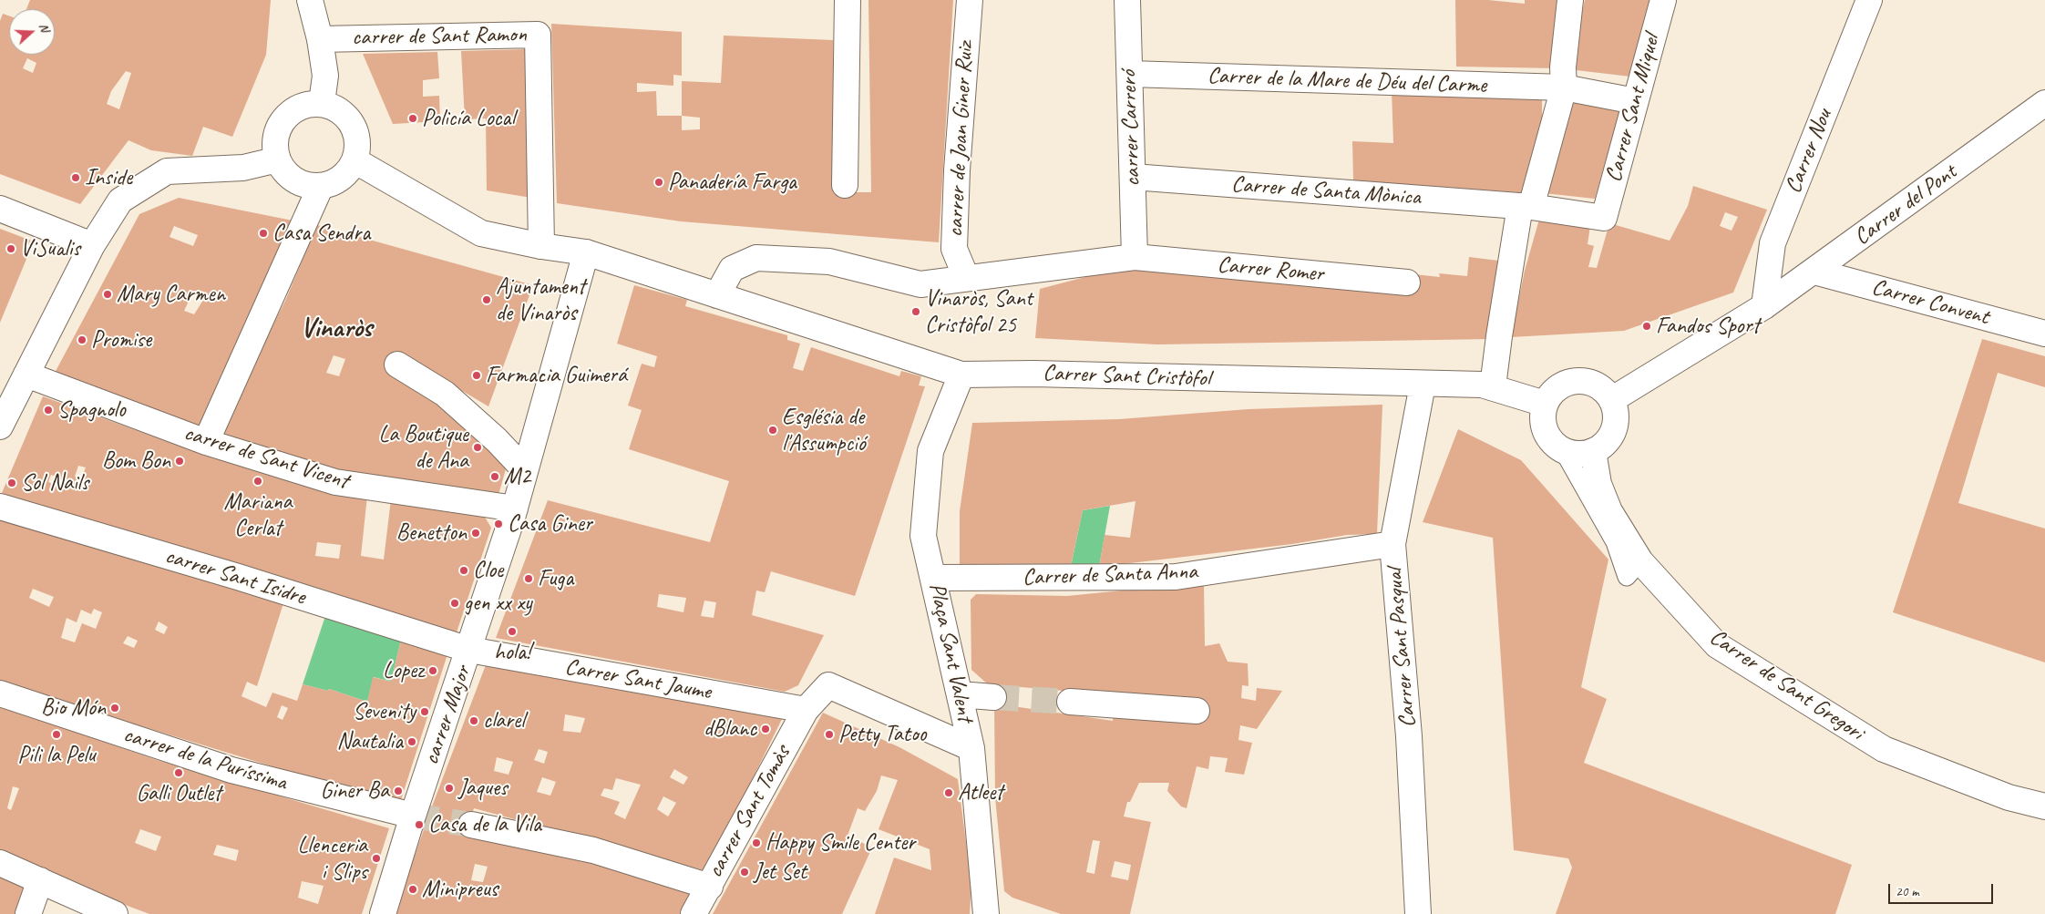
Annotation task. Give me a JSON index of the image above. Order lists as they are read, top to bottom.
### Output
{
  "streets": {
    "street": [
      "carrer de Sant Ramon",
      "Carrer de la Mare de Déu del Carme",
      "Carrer Sant Miquel",
      "carrer Carreró",
      "carrer de Joan Giner Ruiz",
      "Carrer Nou",
      "Carrer de Santa Mònica",
      "Carrer del Pont",
      "Carrer Romer",
      "Carrer Convent",
      "Carrer Sant Cristòfol",
      "carrer de Sant Vicent",
      "Carrer de Santa Anna",
      "carrer Sant Isidre",
      "Carrer Sant Pasqual",
      "Plaça Sant Valent",
      "Carrer Sant Jaume",
      "Carrer de Sant Gregori",
      "carrer Major",
      "carrer de la Puríssima",
      "carrer Sant Tomàs"
    ]
  },
  "crossings": [
    ["carrer de Sant Ramon", "Carrer Sant Cristòfol"],
    ["Carrer de la Mare de Déu del Carme", "Carrer Sant Miquel"],
    ["Carrer de la Mare de Déu del Carme", "carrer Carreró"],
    ["Carrer Sant Miquel", "Carrer de Santa Mònica"],
    ["carrer Carreró", "Carrer de Santa Mònica"],
    ["carrer Carreró", "Carrer Romer"],
    ["Carrer Nou", "Carrer del Pont"],
    ["Carrer del Pont", "Carrer Convent"],
    ["Carrer del Pont", "Carrer Sant Cristòfol"],
    ["Carrer del Pont", "Carrer de Sant Gregori"],
    ["Carrer Sant Cristòfol", "Carrer Sant Pasqual"],
    ["Carrer Sant Cristòfol", "Plaça Sant Valent"],
    ["Carrer Sant Cristòfol", "Carrer de Sant Gregori"],
    ["Carrer Sant Cristòfol", "carrer Major"],
    ["carrer de Sant Vicent", "carrer Major"],
    ["Carrer de Santa Anna", "Carrer Sant Pasqual"],
    ["Carrer de Santa Anna", "Plaça Sant Valent"],
    ["carrer Sant Isidre", "Carrer Sant Jaume"],
    ["carrer Sant Isidre", "carrer Major"],
    ["Plaça Sant Valent", "Carrer Sant Jaume"],
    ["Plaça Sant Valent", "carrer Sant Tomàs"],
    ["Carrer Sant Jaume", "carrer Major"],
    ["Carrer Sant Jaume", "carrer Sant Tomàs"],
    ["carrer Major", "carrer de la Puríssima"]
  ],
  "districts": ["Vinaròs"],
  "places": [
    "Policía Local",
    "Inside",
    "Panadería Farga",
    "Casa Sendra",
    "ViSualis",
    "Mary Carmen",
    "Ajuntament de Vinaròs",
    "Vinaròs, Sant Cristòfol 25",
    "Fandos Sport",
    "Promise",
    "Farmacia Guimerá",
    "Spagnolo",
    "Església de l'Assumpció",
    "La Boutique de Ana",
    "Bom Bon",
    "M2",
    "Mariana Cerlat",
    "Sol Nails",
    "Casa Giner",
    "Benetton",
    "Cloe",
    "Fuga",
    "gen xx xy",
    "hola!",
    "Lopez",
    "Bio Món",
    "Sevenity",
    "clarel",
    "dBlanc",
    "Pili la Pelu",
    "Petty Tatoo",
    "Nautalia",
    "Galli Outlet",
    "Jaques",
    "Giner Ba",
    "Atleet",
    "Casa de la Vila",
    "Happy Smile Center",
    "Llenceria i Slips",
    "Jet Set",
    "Minipreus"
  ],
  "scale_bar": "20 m",
  "north": "right"
}
